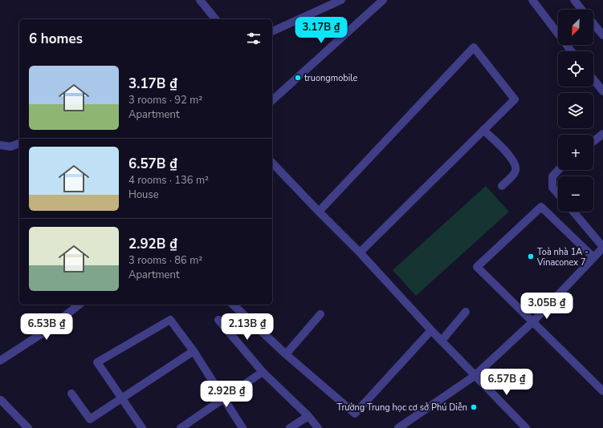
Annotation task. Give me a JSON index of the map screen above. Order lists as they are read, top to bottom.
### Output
{
  "places": ["truongmobile", "Toà nhà 1A - Vinaconex 7", "Trường Trung học cơ sở Phú Diễn"],
  "north": "bottom left",
  "page": {
    "map_buttons": ["+", "−"],
    "price": [
      "3.17B ₫",
      "3.05B ₫",
      "6.53B ₫",
      "2.13B ₫",
      "6.57B ₫",
      "2.92B ₫"
    ],
    "heading": "6 homes",
    "list": [
      {
        "name": "3.17B ₫",
        "note": "3 rooms · 92 m² · Apartment"
      },
      {
        "name": "6.57B ₫",
        "note": "4 rooms · 136 m² · House"
      },
      {
        "name": "2.92B ₫",
        "note": "3 rooms · 86 m² · Apartment"
      }
    ]
  }
}
